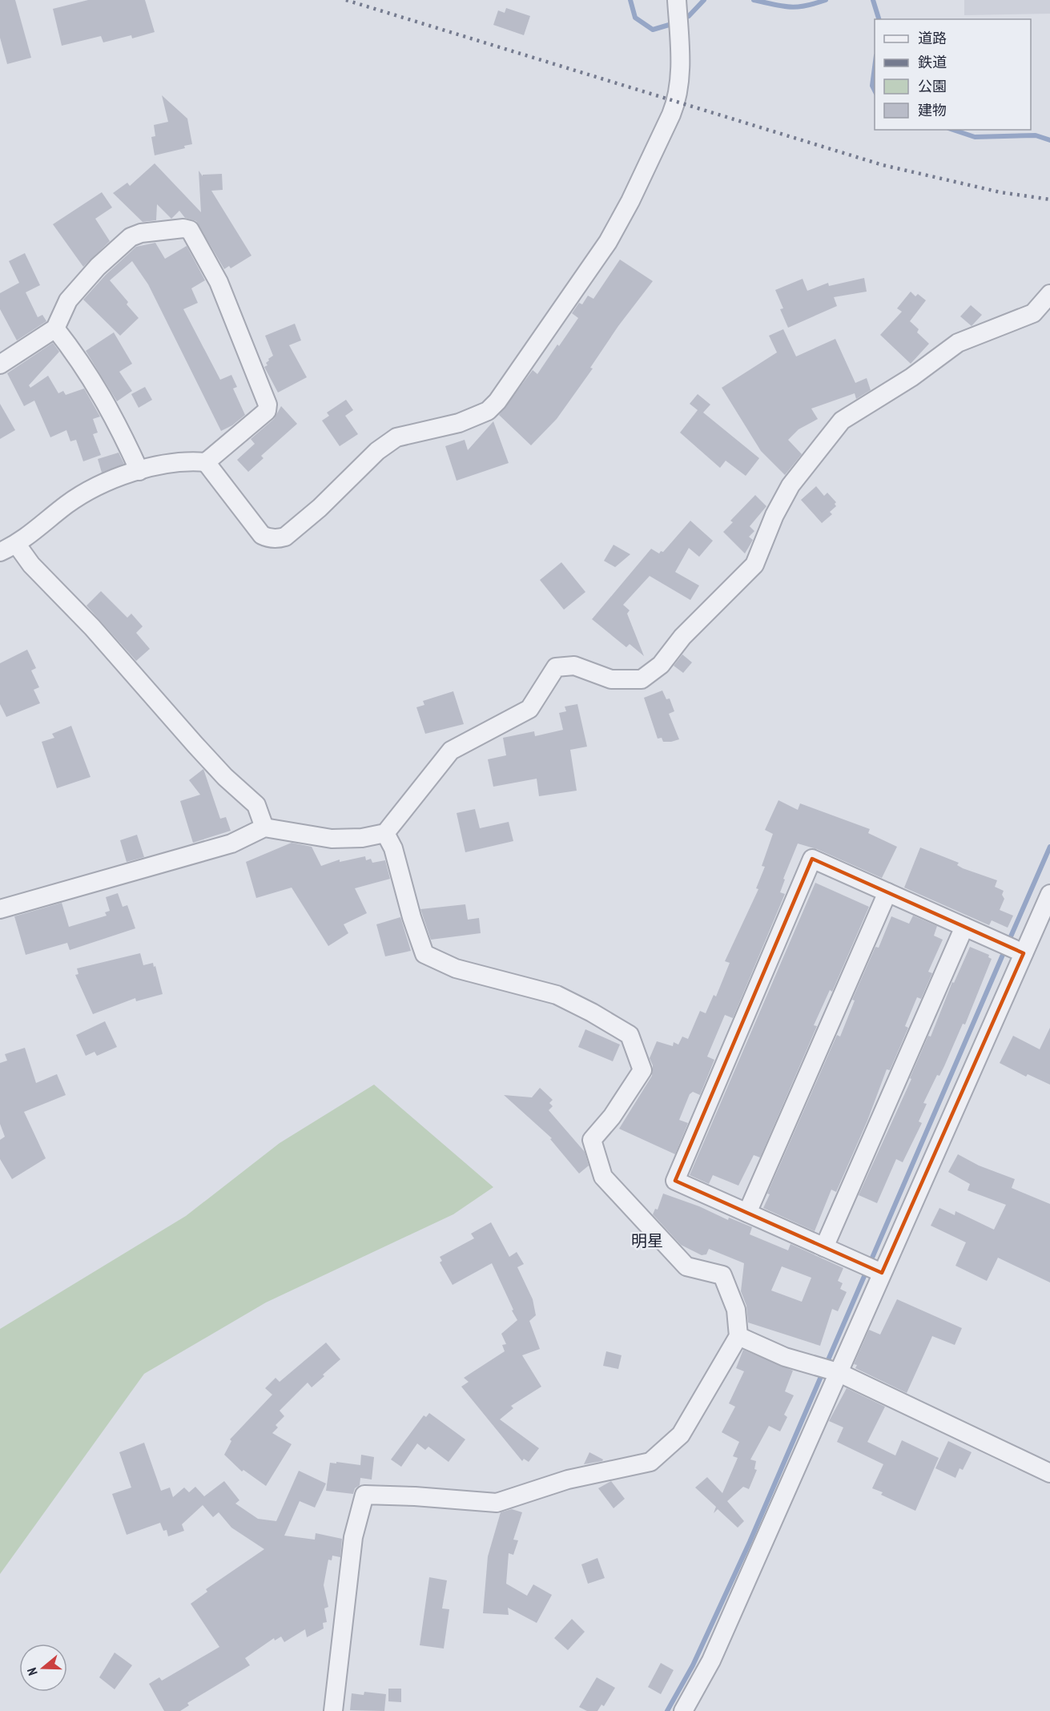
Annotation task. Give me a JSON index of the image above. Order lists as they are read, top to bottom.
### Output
{
  "districts": ["明星"],
  "legend": [
    "道路",
    "鉄道",
    "公園",
    "建物"
  ],
  "north": "left"
}
